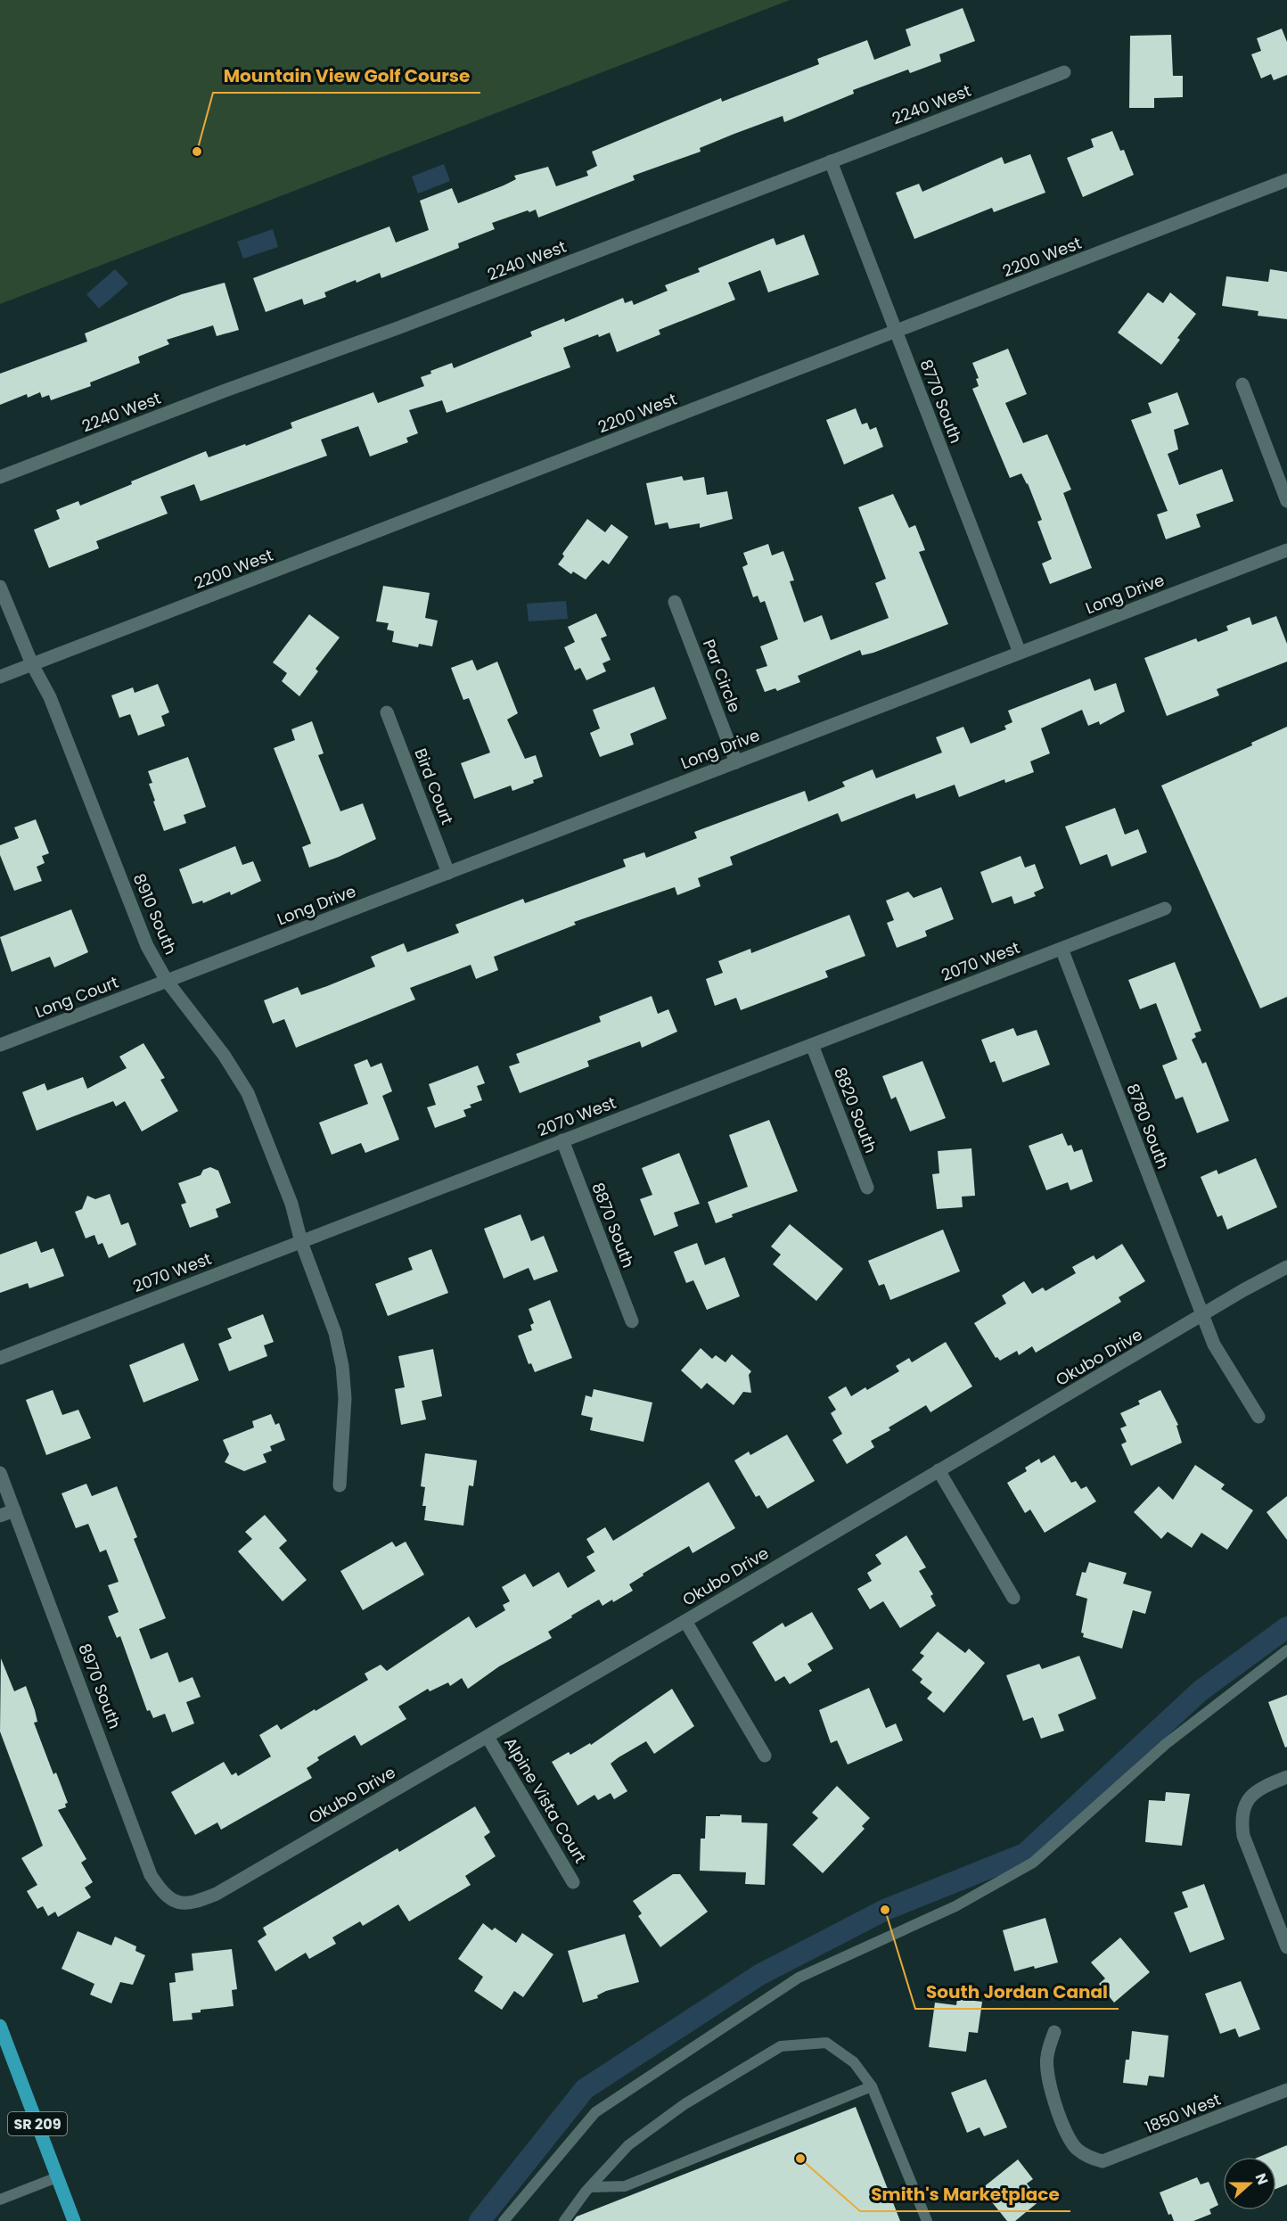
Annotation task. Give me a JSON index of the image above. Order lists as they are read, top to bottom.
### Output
{
  "streets": {
    "main road": ["SR 209"],
    "street": [
      "2240 West",
      "2200 West",
      "8770 South",
      "Long Drive",
      "Par Circle",
      "Bird Court",
      "8910 South",
      "2070 West",
      "Long Court",
      "8820 South",
      "8780 South",
      "8870 South",
      "Okubo Drive",
      "8970 South",
      "Alpine Vista Court",
      "1850 West"
    ]
  },
  "crossings": [
    ["2240 West", "8770 South"],
    ["2200 West", "8770 South"],
    ["2200 West", "8910 South"],
    ["8770 South", "Long Drive"],
    ["Long Drive", "Par Circle"],
    ["Long Drive", "Bird Court"],
    ["Long Drive", "8910 South"],
    ["Long Drive", "Long Court"],
    ["8910 South", "2070 West"],
    ["8910 South", "Long Court"],
    ["2070 West", "8820 South"],
    ["2070 West", "8780 South"],
    ["2070 West", "8870 South"],
    ["8780 South", "Okubo Drive"],
    ["Okubo Drive", "8970 South"],
    ["Okubo Drive", "Alpine Vista Court"]
  ],
  "places": ["Mountain View Golf Course", "South Jordan Canal", "Smith's Marketplace"],
  "north": "right"
}
